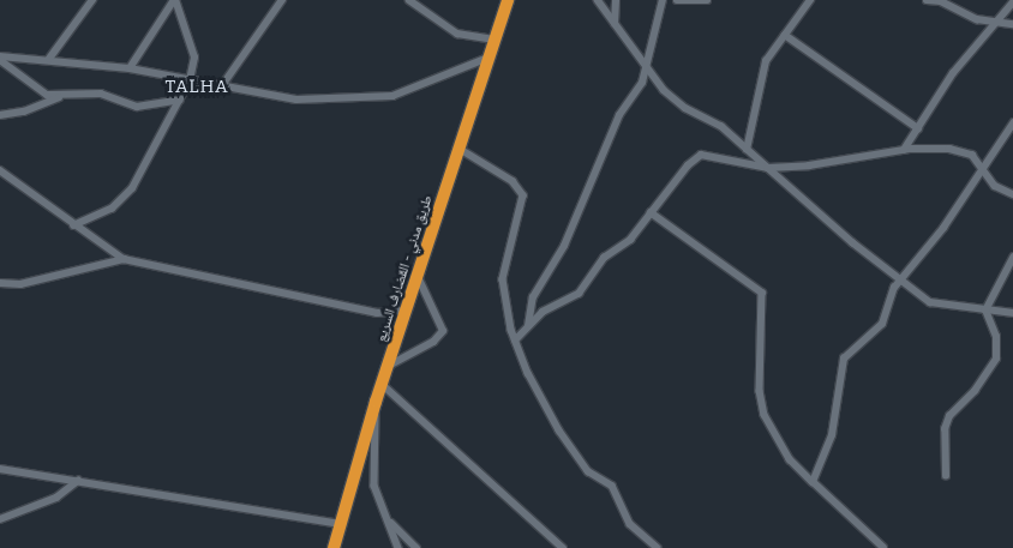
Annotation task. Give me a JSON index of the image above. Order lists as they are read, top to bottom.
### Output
{
  "streets": {
    "highway": ["طريق مدني - القضارف السريع"]
  },
  "districts": ["TALHA"]
}
